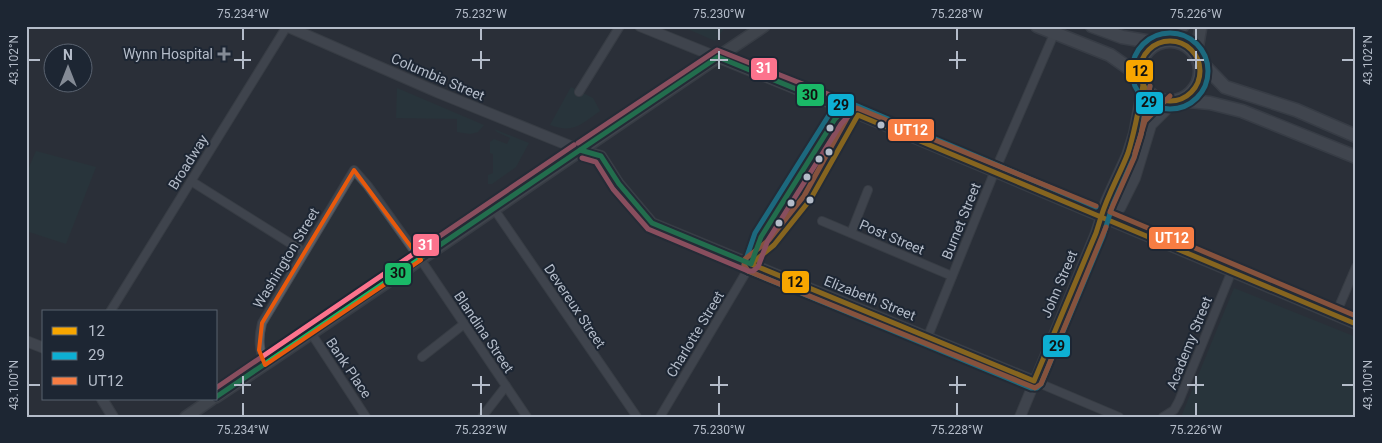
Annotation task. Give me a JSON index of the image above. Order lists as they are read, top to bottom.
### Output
{
  "streets": {
    "street": [
      "Columbia Street",
      "Broadway",
      "Burnet Street",
      "Post Street",
      "Washington Street",
      "John Street",
      "Elizabeth Street",
      "Devereux Street",
      "Blandina Street",
      "Charlotte Street",
      "Academy Street",
      "Bank Place"
    ]
  },
  "crossings": [
    ["Columbia Street", "Broadway"],
    ["Columbia Street", "Elizabeth Street"],
    ["Burnet Street", "Post Street"],
    ["Burnet Street", "Elizabeth Street"],
    ["Washington Street", "Blandina Street"],
    ["John Street", "Elizabeth Street"],
    ["Elizabeth Street", "Charlotte Street"]
  ],
  "places": {
    "health": ["Wynn Hospital"]
  },
  "lines": [
    "transit line 29",
    "transit line 12",
    "transit line 31",
    "transit line 30",
    "transit line UT12"
  ],
  "legend": ["12", "29", "UT12"],
  "north": "top",
  "coordinates": [
    "75.234°W",
    "75.232°W",
    "75.230°W",
    "75.228°W",
    "75.226°W",
    "43.102°N",
    "43.100°N"
  ]
}
